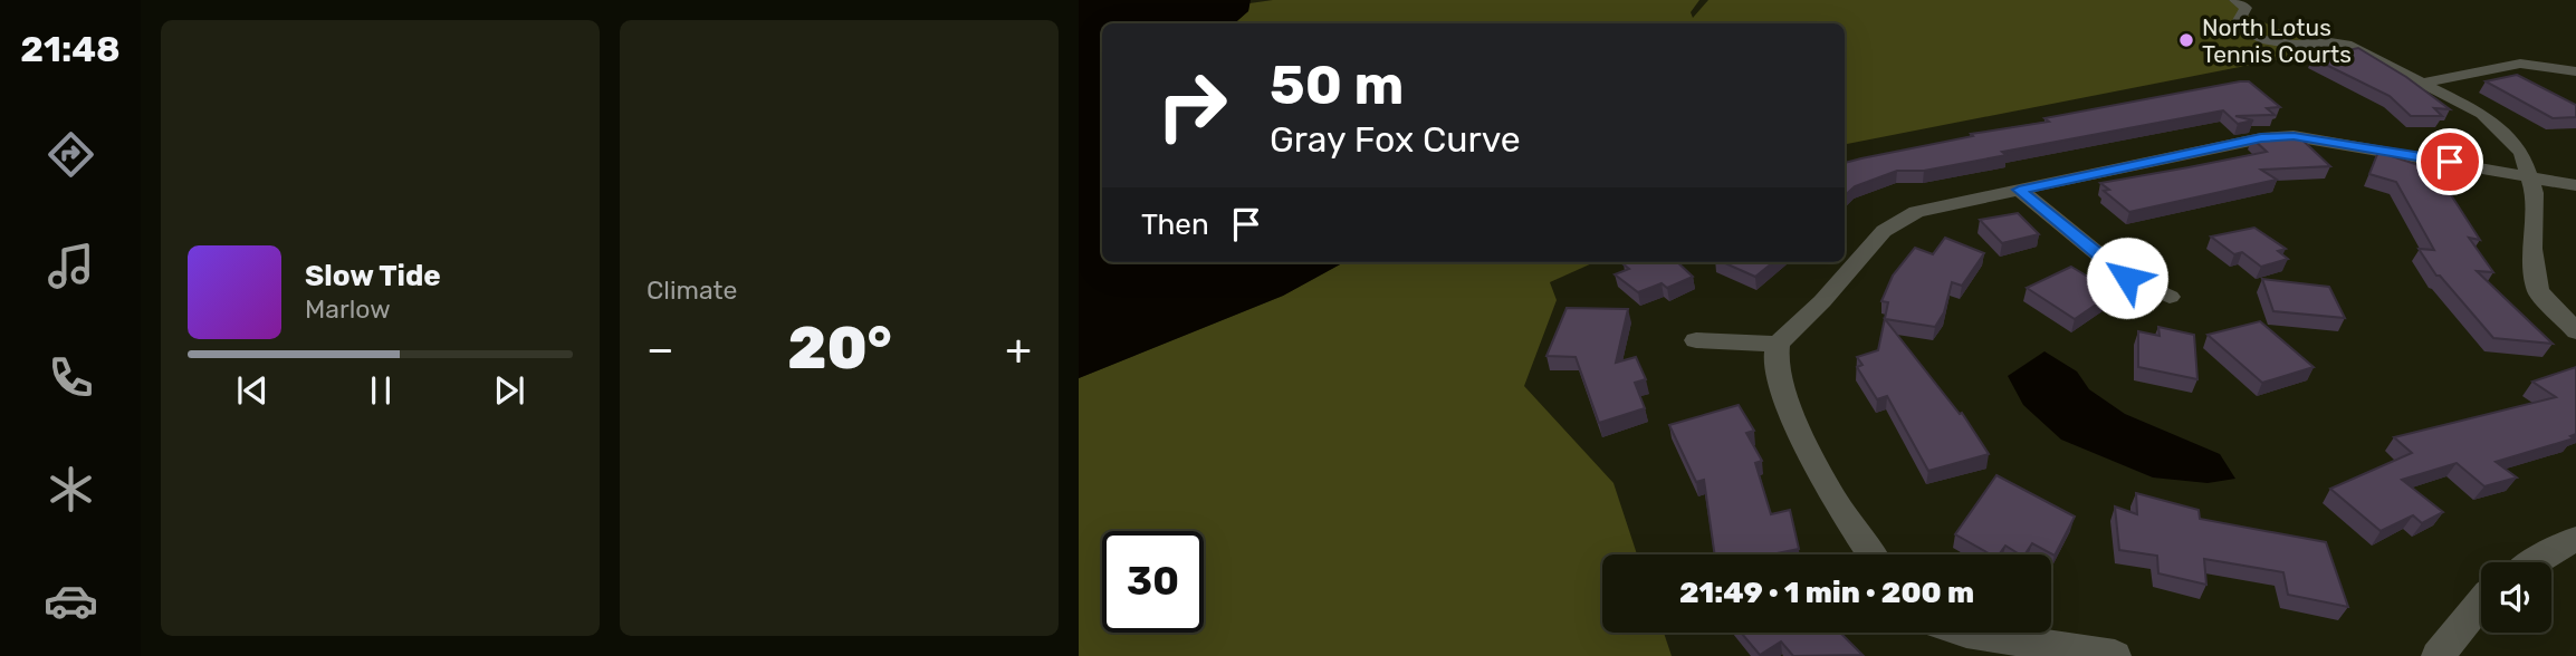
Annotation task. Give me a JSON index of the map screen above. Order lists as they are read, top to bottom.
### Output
{
  "places": ["North Lotus Tennis Courts"],
  "page": {
    "tabs": "21:48",
    "tile": "Climate",
    "turn": ["50 m", "Gray Fox Curve"],
    "then": "Then",
    "song": ["Slow Tide", "Marlow"],
    "heat": ["−", "20°", "+"],
    "limit": "30",
    "trip": "21:49 · 1 min · 200 m"
  }
}
